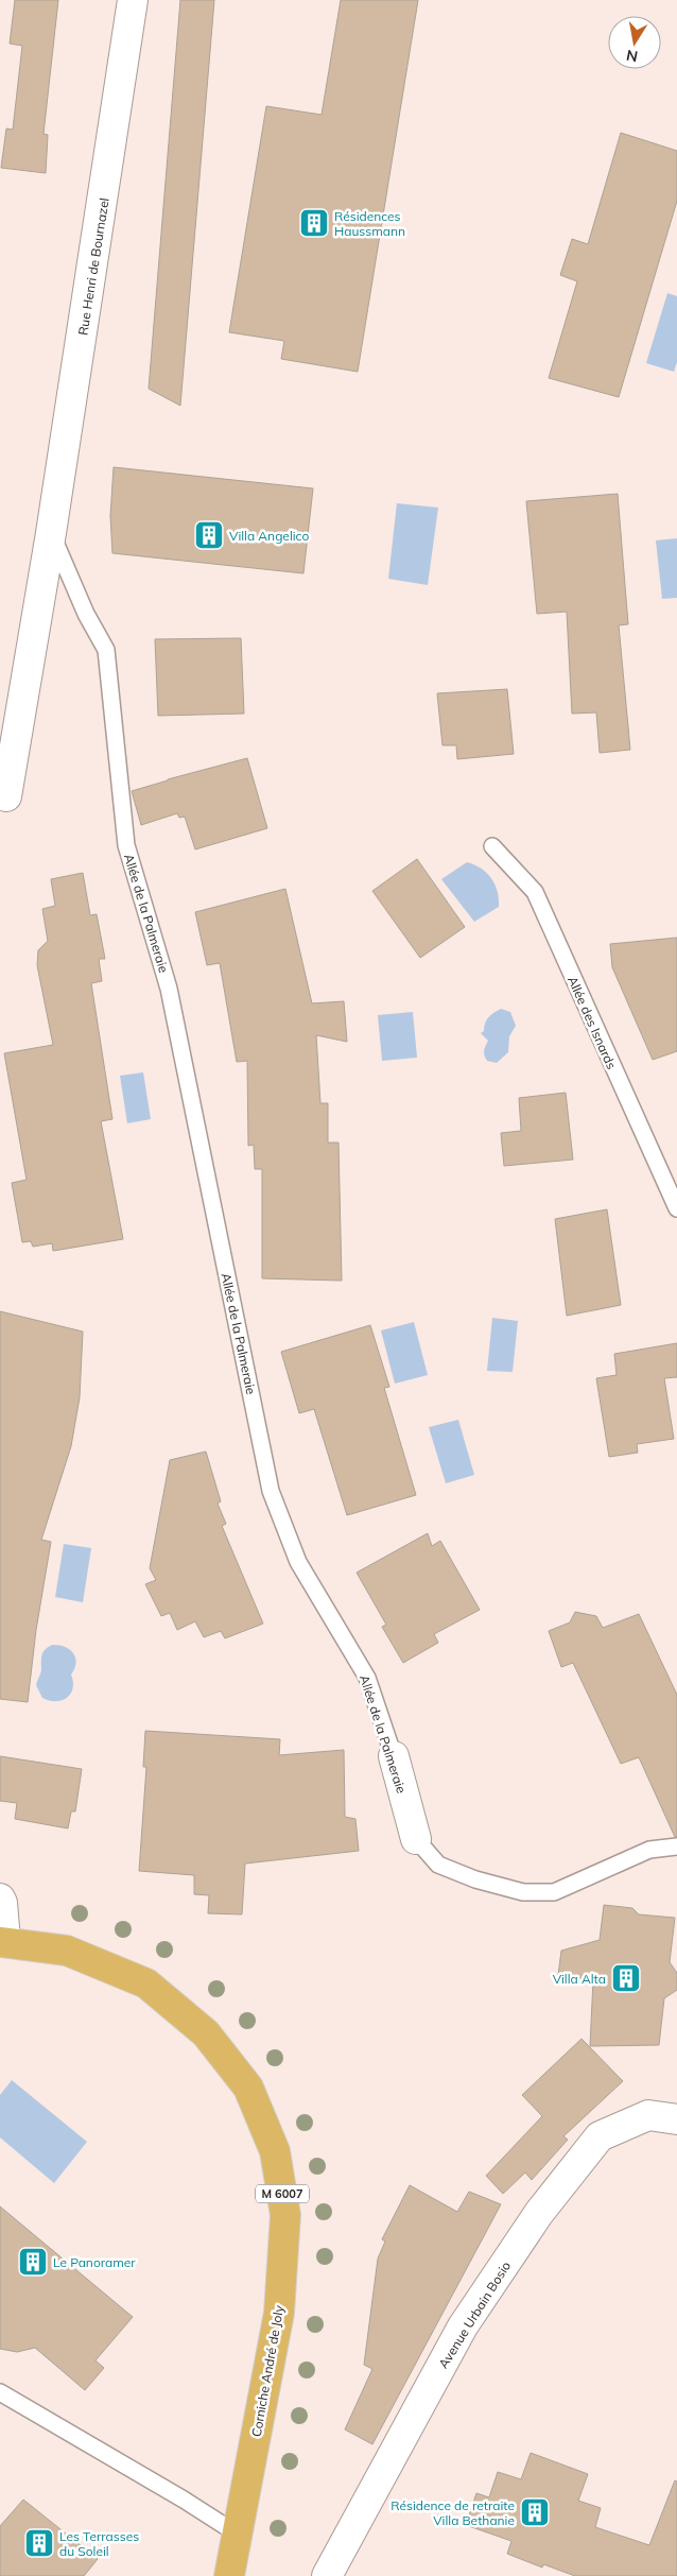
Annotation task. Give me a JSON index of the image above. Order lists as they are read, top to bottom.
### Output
{
  "streets": {
    "main road": ["M 6007", "Corniche André de Joly"],
    "street": ["Rue Henri de Bournazel", "Allée de la Palmeraie", "Avenue Urbain Bosio"],
    "lane": ["Allée des Isnards"]
  },
  "crossings": [
    ["Rue Henri de Bournazel", "Allée de la Palmeraie"]
  ],
  "places": {
    "building": [
      "Résidences Haussmann",
      "Villa Angelico",
      "Villa Alta",
      "Le Panoramer",
      "Résidence de retraite Villa Bethanie",
      "Les Terrasses du Soleil"
    ]
  },
  "north": "bottom"
}
